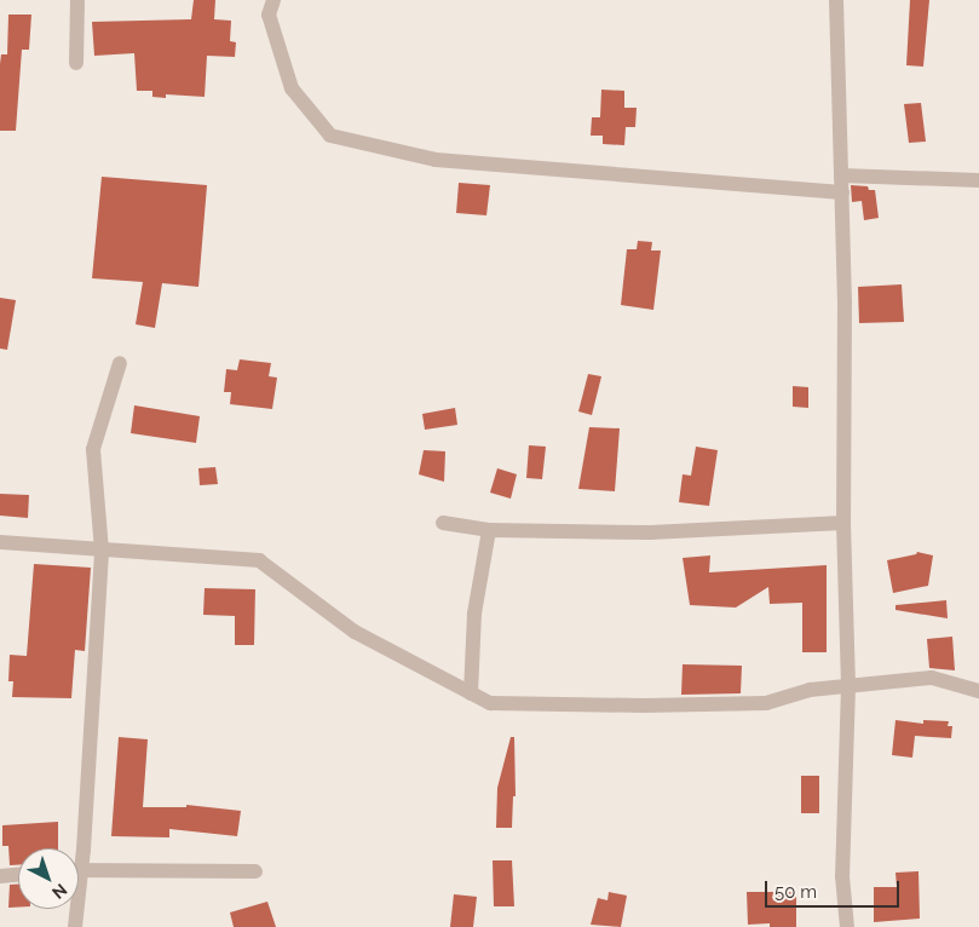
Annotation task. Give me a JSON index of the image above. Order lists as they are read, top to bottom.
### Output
{
  "scale_bar": "50 m",
  "north": "bottom right"
}
